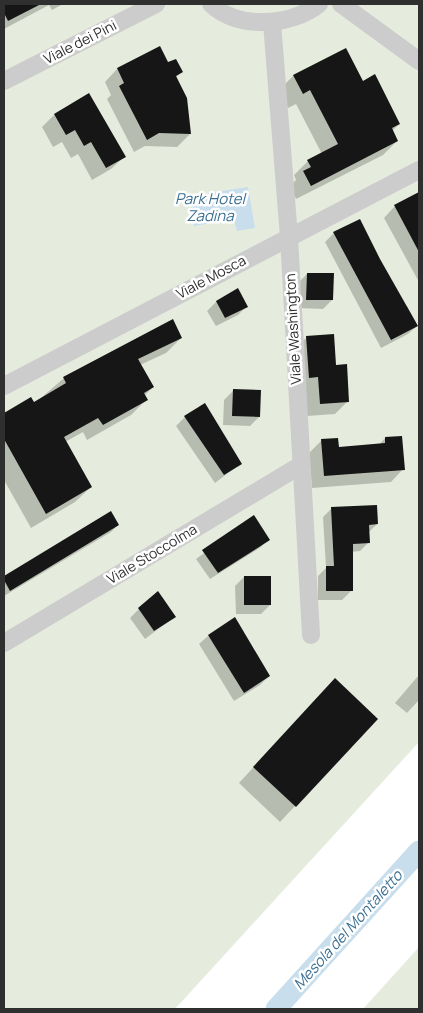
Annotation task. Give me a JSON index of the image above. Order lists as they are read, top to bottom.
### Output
{
  "streets": {
    "street": [
      "Viale dei Pini",
      "Viale Mosca",
      "Viale Washington",
      "Viale Stoccolma"
    ]
  },
  "crossings": [
    ["Viale Mosca", "Viale Washington"],
    ["Viale Washington", "Viale Stoccolma"]
  ],
  "water": ["Park Hotel Zadina", "Mesola del Montaletto"]
}
